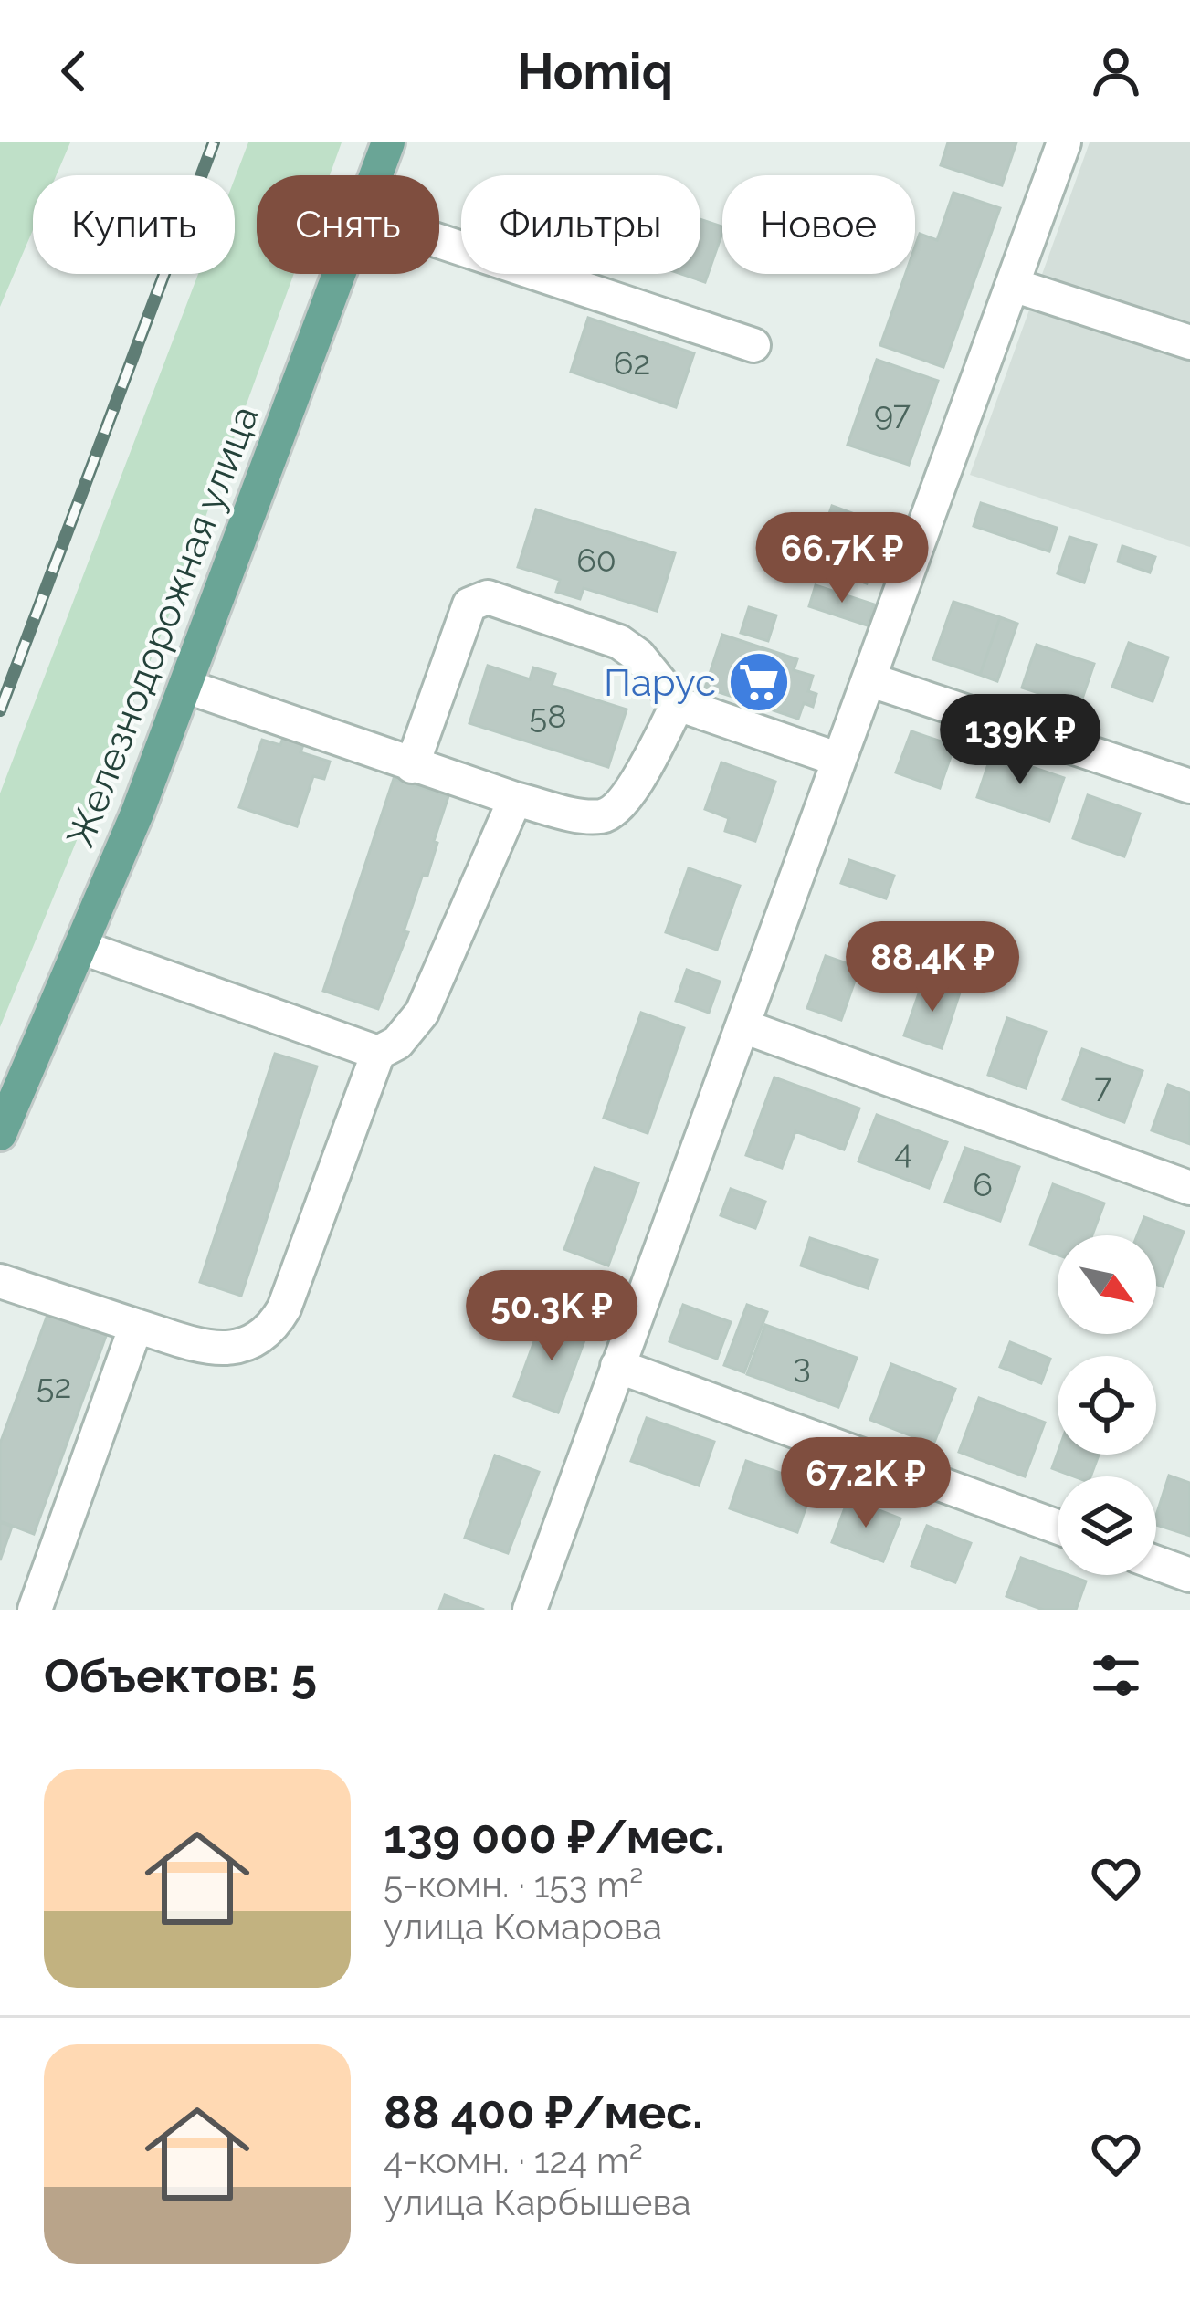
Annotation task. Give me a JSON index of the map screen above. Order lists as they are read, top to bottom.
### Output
{
  "streets": {
    "main road": ["Железнодорожная улица"]
  },
  "places": {
    "supermarket": ["Парус"]
  },
  "house_numbers": [
    "62",
    "97",
    "60",
    "58",
    "7",
    "4",
    "6",
    "3",
    "52"
  ],
  "north": "bottom right",
  "page": {
    "header": "Homiq",
    "chip": [
      "Купить",
      "Снять",
      "Фильтры",
      "Новое"
    ],
    "price": [
      "66.7K ₽",
      "139K ₽",
      "88.4K ₽",
      "50.3K ₽",
      "67.2K ₽"
    ],
    "heading": "Объектов: 5",
    "list": [
      {
        "name": "139 000 ₽/мес.",
        "note": "5-комн. · 153 m² · улица Комарова"
      },
      {
        "name": "88 400 ₽/мес.",
        "note": "4-комн. · 124 m² · улица Карбышева"
      }
    ]
  }
}
